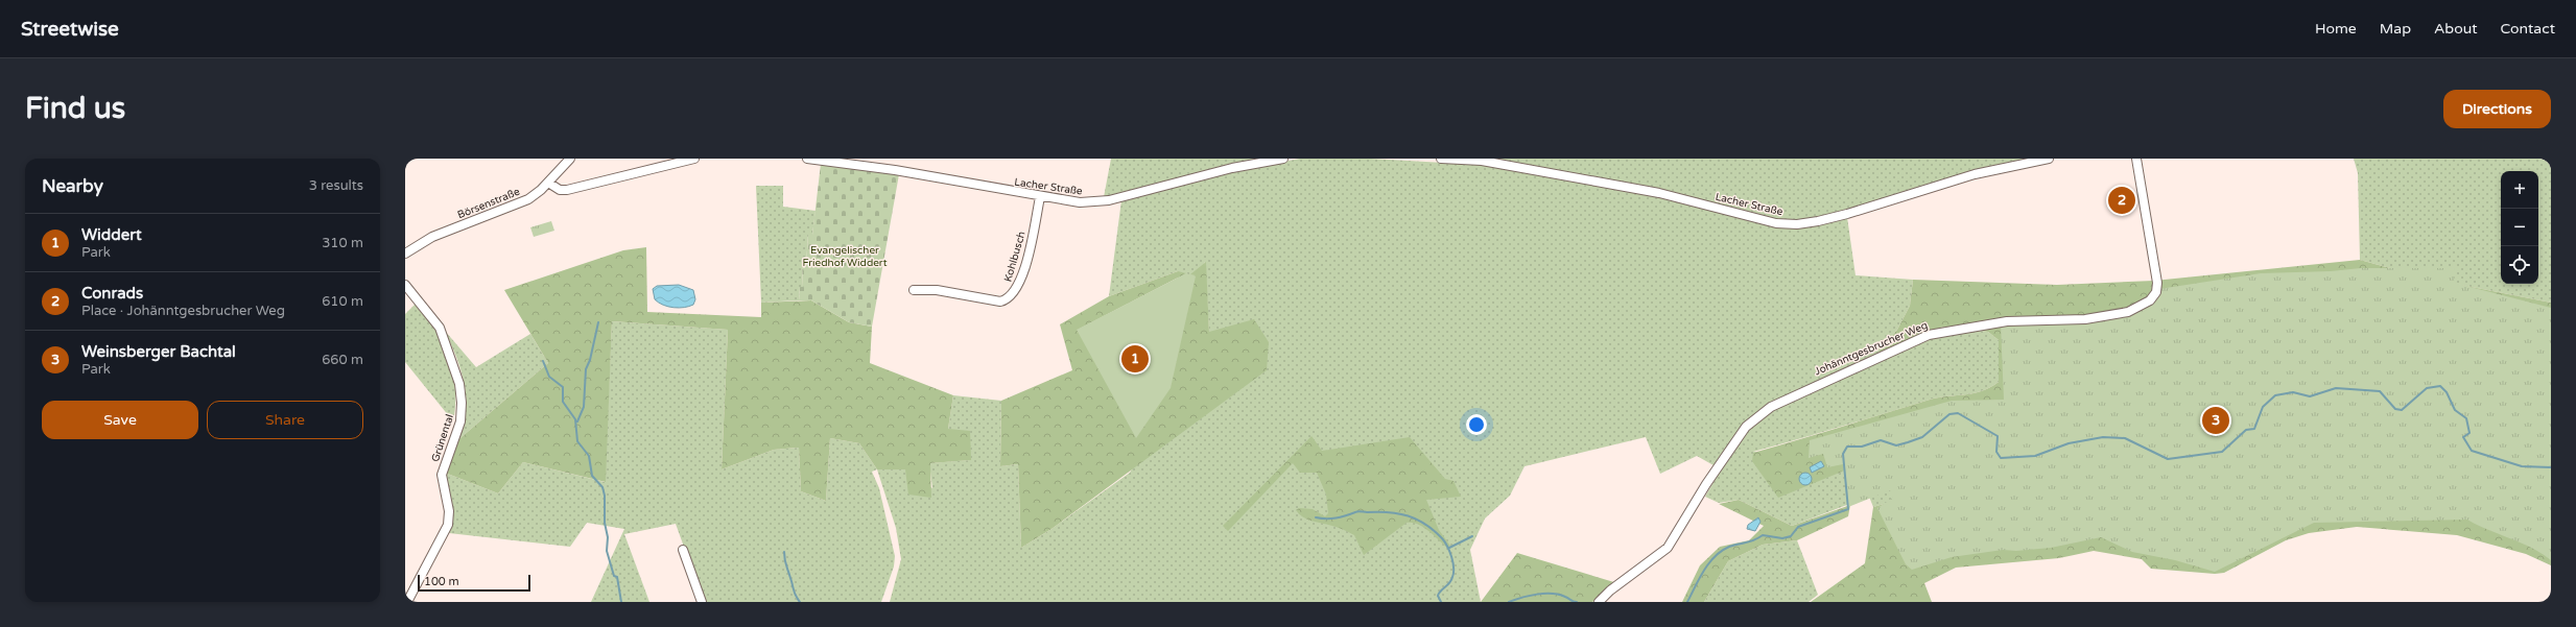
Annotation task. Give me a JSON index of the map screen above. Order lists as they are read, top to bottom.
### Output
{
  "streets": {
    "street": [
      "Lacher Straße",
      "Börsenstraße",
      "Kohlbusch",
      "Johänntgesbrucher Weg",
      "Grünental"
    ]
  },
  "crossings": [
    ["Lacher Straße", "Kohlbusch"]
  ],
  "parks": ["Evangelischer Friedhof Widdert"],
  "scale_bar": "100 m",
  "page": {
    "header": "Streetwise",
    "nav": [
      "Home",
      "Map",
      "About",
      "Contact"
    ],
    "buttons": [
      "Directions",
      ["Save", "Share"]
    ],
    "title": "Find us",
    "heading": ["Nearby", "3 results"],
    "map_buttons": ["+", "−"],
    "pins": ["2", "1", "3"],
    "list": [
      {
        "mark": "1",
        "name": "Widdert",
        "note": "Park",
        "value": "310 m"
      },
      {
        "mark": "2",
        "name": "Conrads",
        "note": "Place · Johänntgesbrucher Weg",
        "value": "610 m"
      },
      {
        "mark": "3",
        "name": "Weinsberger Bachtal",
        "note": "Park",
        "value": "660 m"
      }
    ],
    "scale": "100 m"
  }
}
